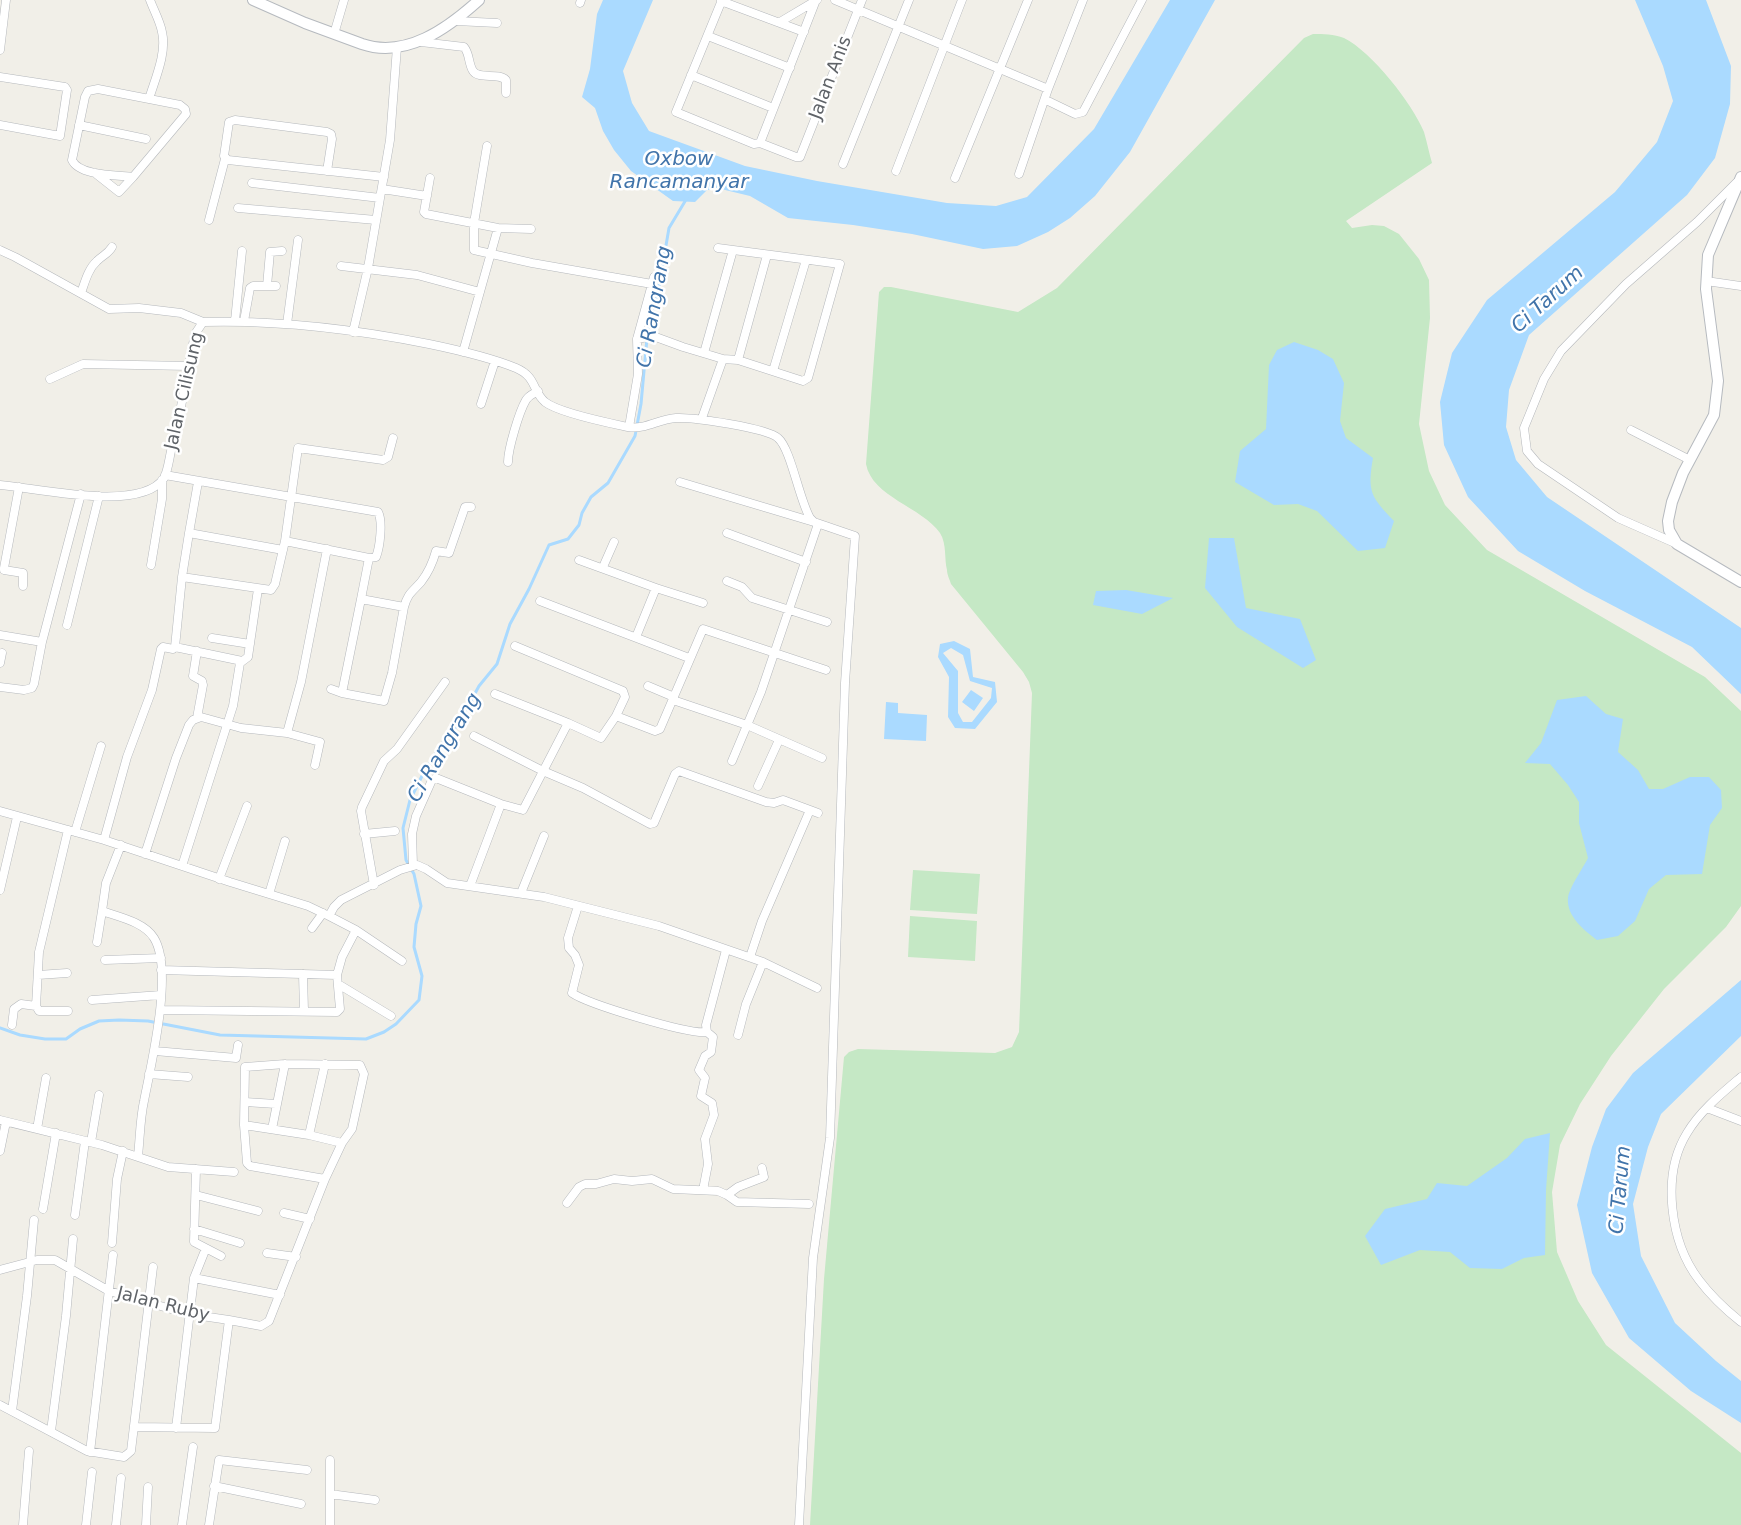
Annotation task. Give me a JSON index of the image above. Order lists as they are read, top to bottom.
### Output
{
  "streets": {
    "street": ["Jalan Anis", "Jalan Cilisung", "Jalan Ruby"]
  },
  "water": ["Oxbow Rancamanyar", "Ci Tarum", "Ci Rangrang"]
}
